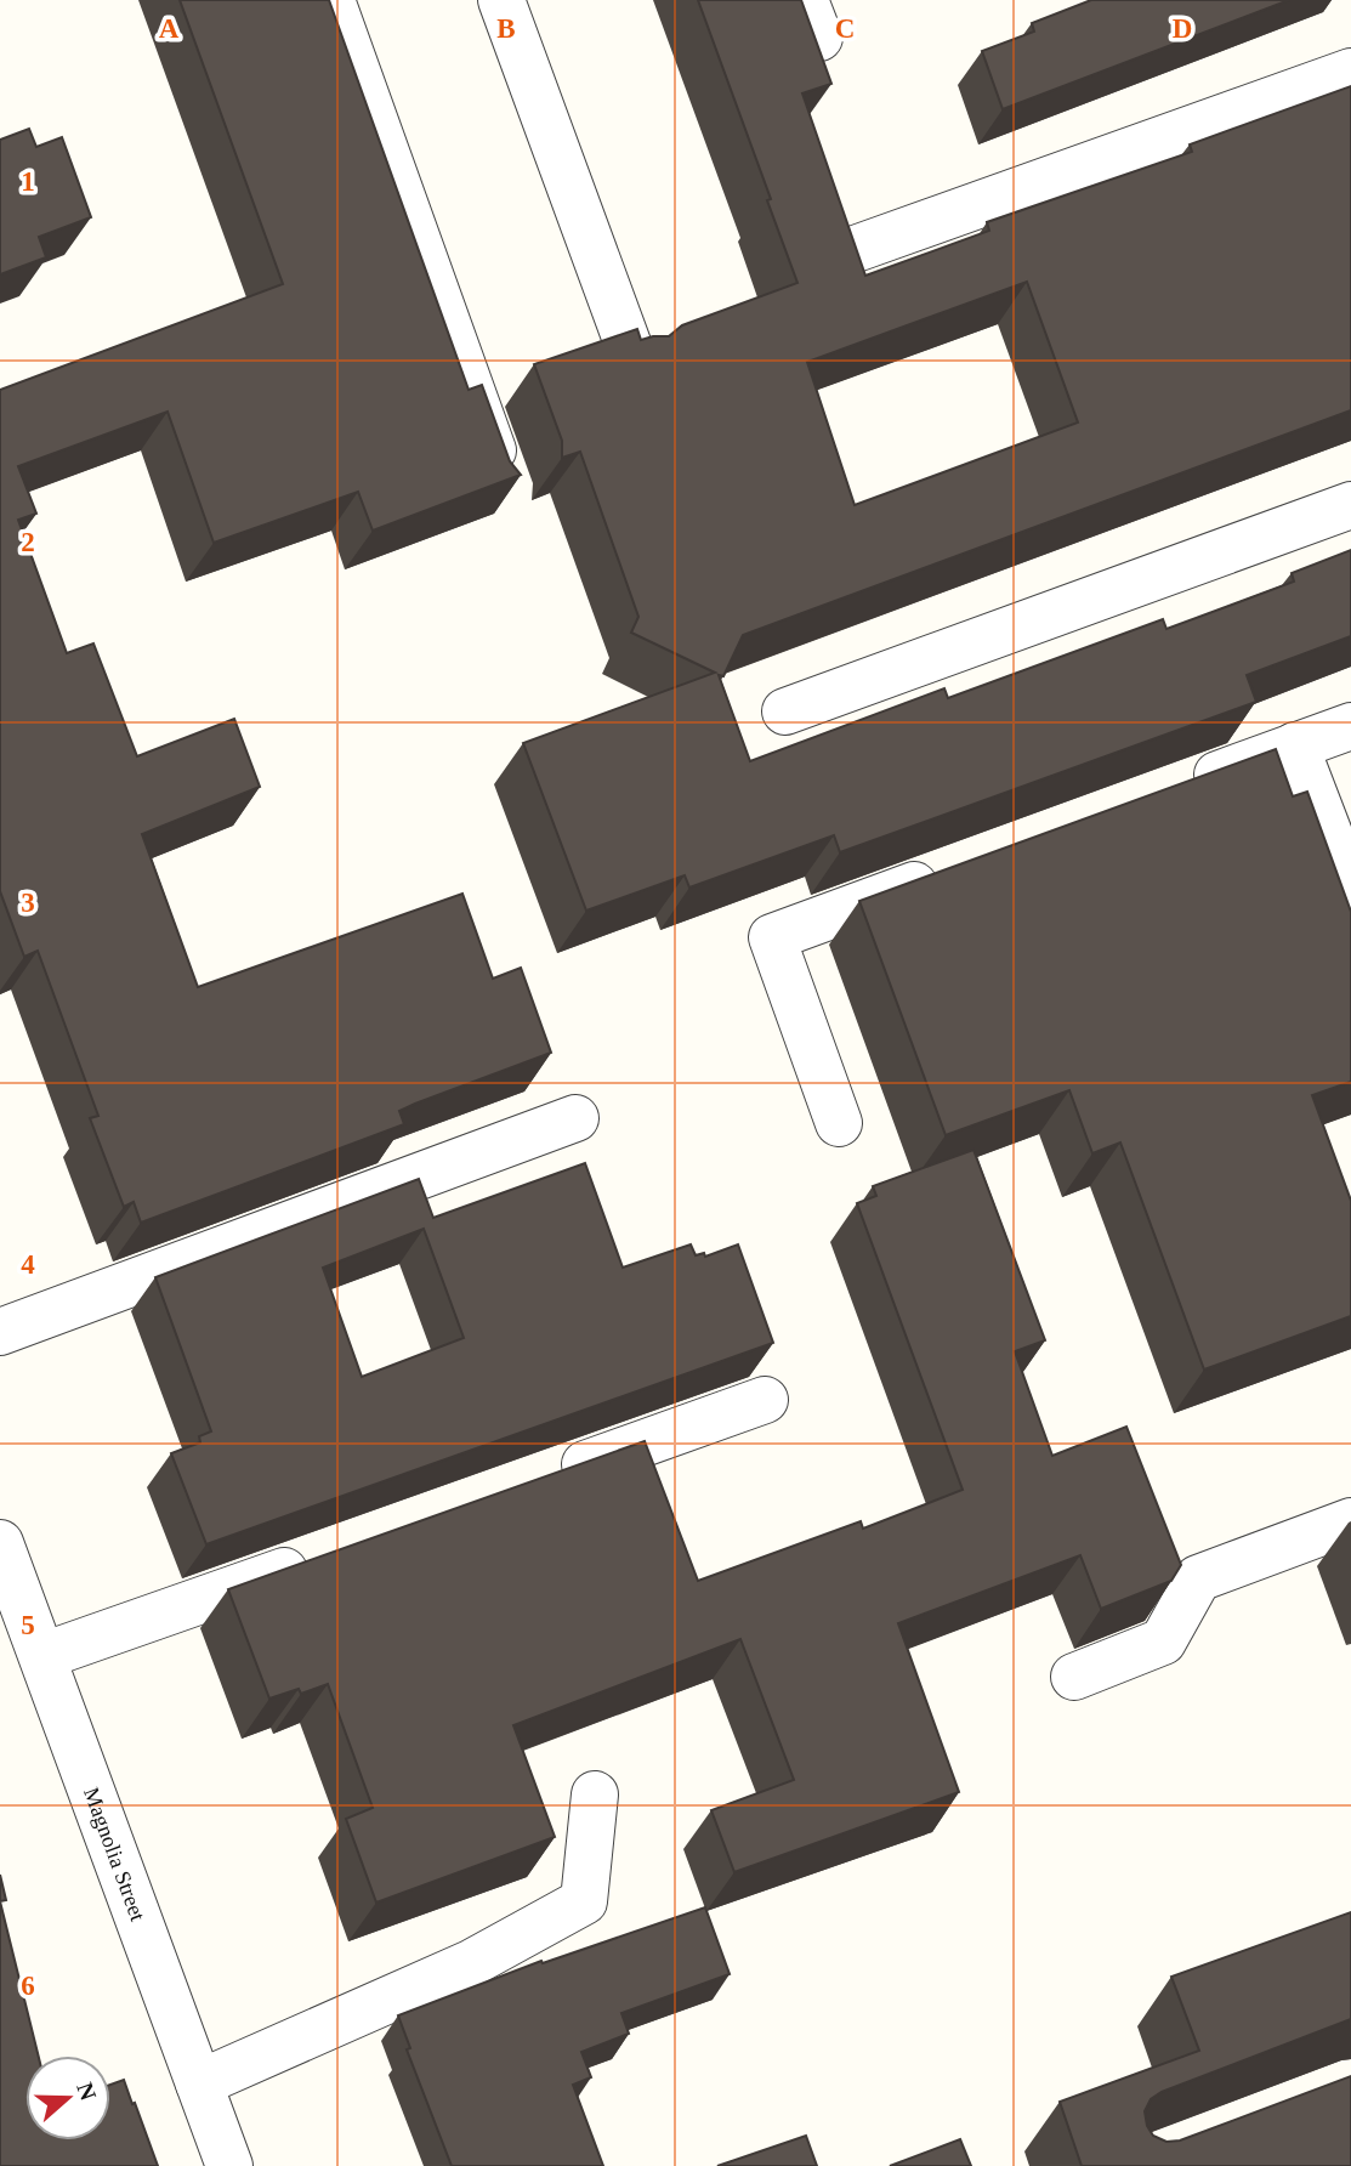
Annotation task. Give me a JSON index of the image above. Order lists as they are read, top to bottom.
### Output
{
  "streets": {
    "street": ["Magnolia Street"]
  },
  "north": "right",
  "grid": {
    "columns": [
      "A",
      "B",
      "C",
      "D"
    ],
    "rows": [
      "1",
      "2",
      "3",
      "4",
      "5",
      "6"
    ]
  }
}
